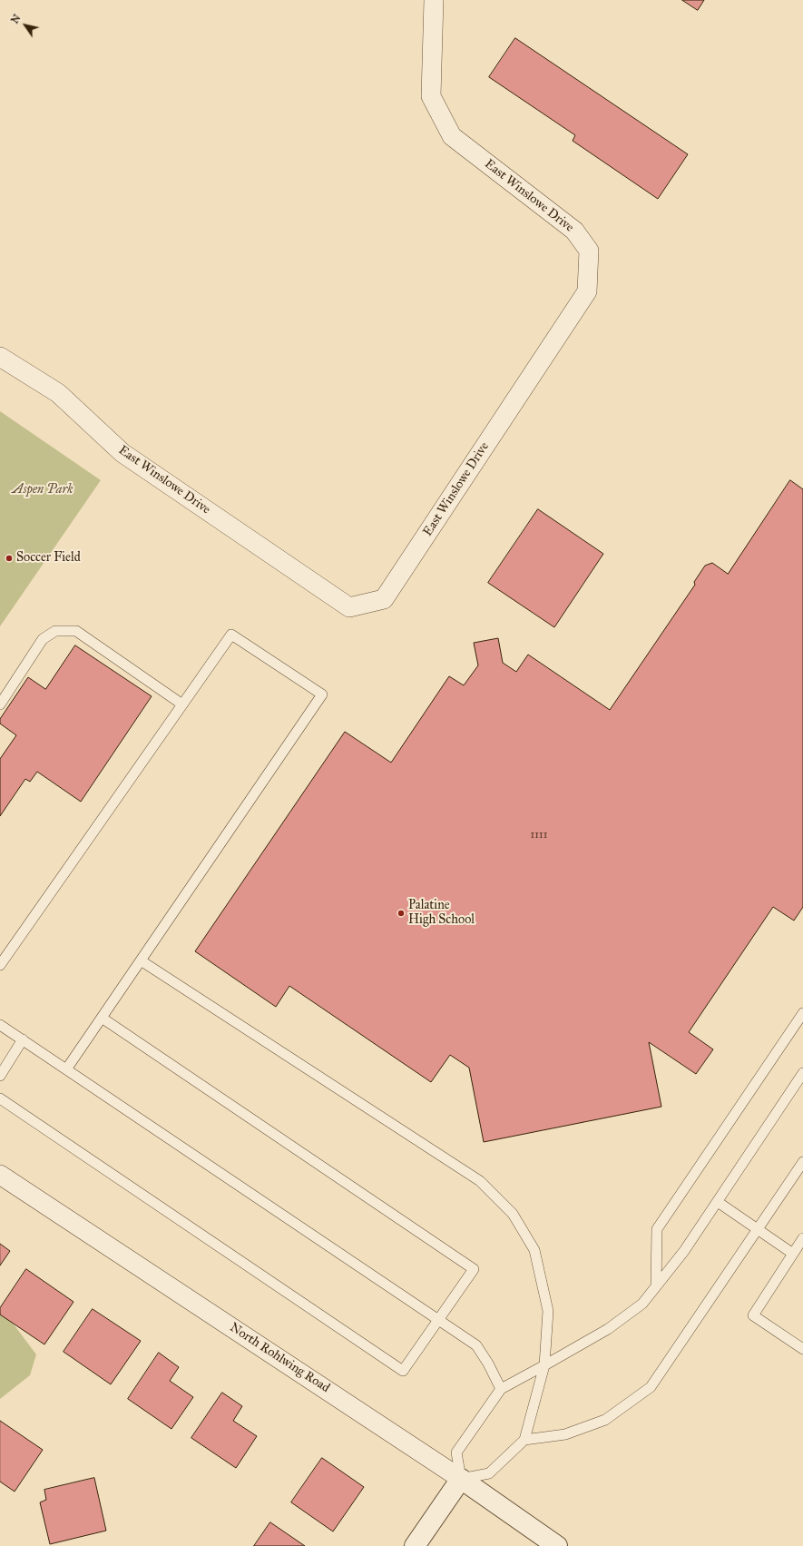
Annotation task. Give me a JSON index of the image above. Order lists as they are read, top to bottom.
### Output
{
  "streets": {
    "street": ["East Winslowe Drive", "North Rohlwing Road"]
  },
  "parks": ["Aspen Park"],
  "places": ["Soccer Field", "Palatine High School"],
  "house_numbers": ["1111"],
  "north": "top left"
}
